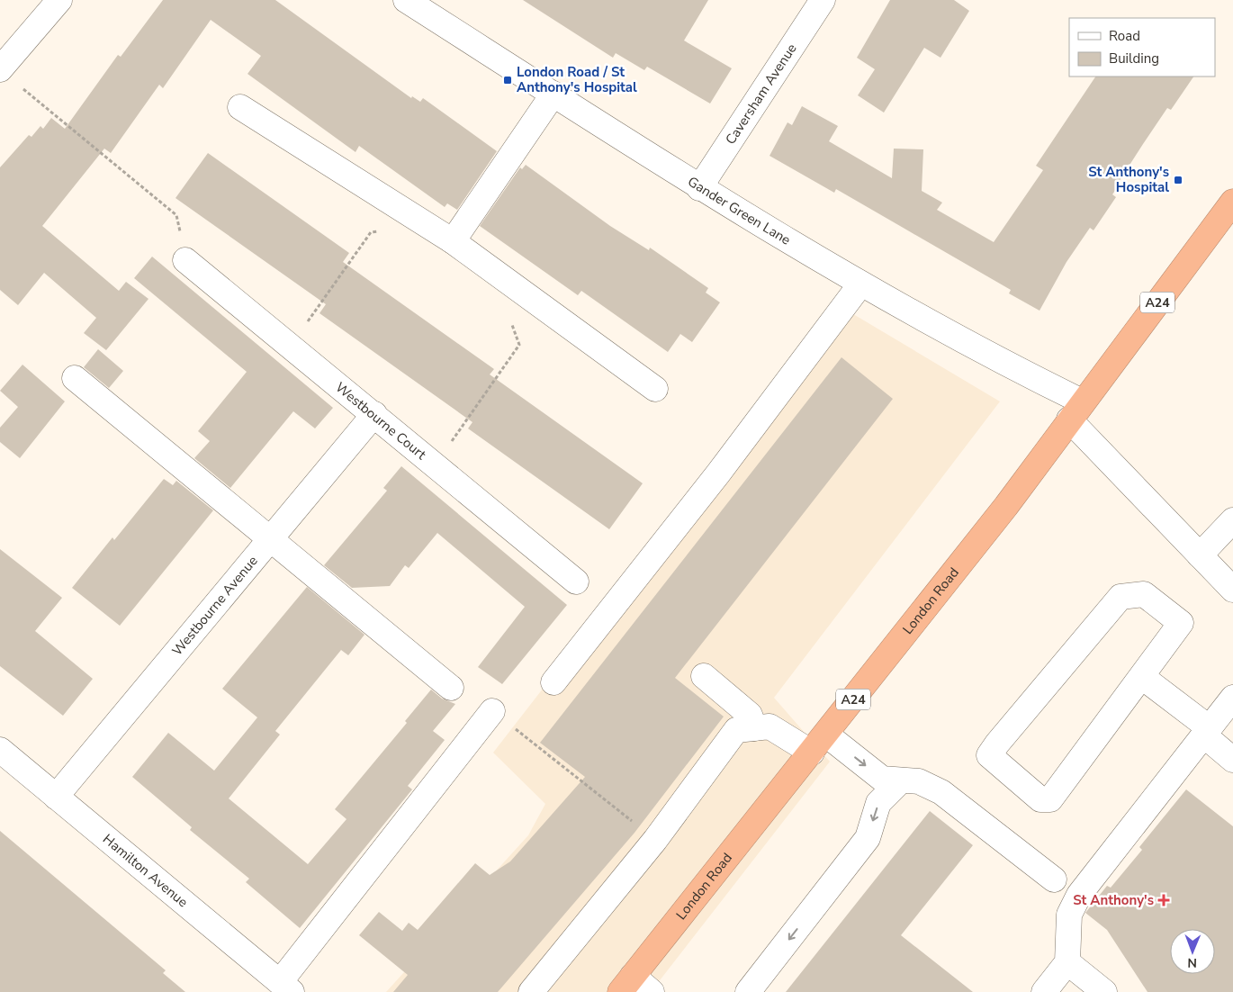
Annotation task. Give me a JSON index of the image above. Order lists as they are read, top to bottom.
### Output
{
  "streets": {
    "highway": ["A24", "London Road"],
    "street": [
      "Caversham Avenue",
      "Gander Green Lane",
      "Westbourne Court",
      "Westbourne Avenue",
      "Hamilton Avenue"
    ]
  },
  "crossings": [
    ["Caversham Avenue", "Gander Green Lane"],
    ["Gander Green Lane", "London Road"],
    ["Westbourne Court", "Westbourne Avenue"],
    ["Westbourne Avenue", "Hamilton Avenue"]
  ],
  "places": {
    "transit": ["London Road / St Anthony's Hospital", "St Anthony's Hospital"],
    "health": ["St Anthony's"]
  },
  "legend": ["Road", "Building"],
  "north": "bottom"
}
